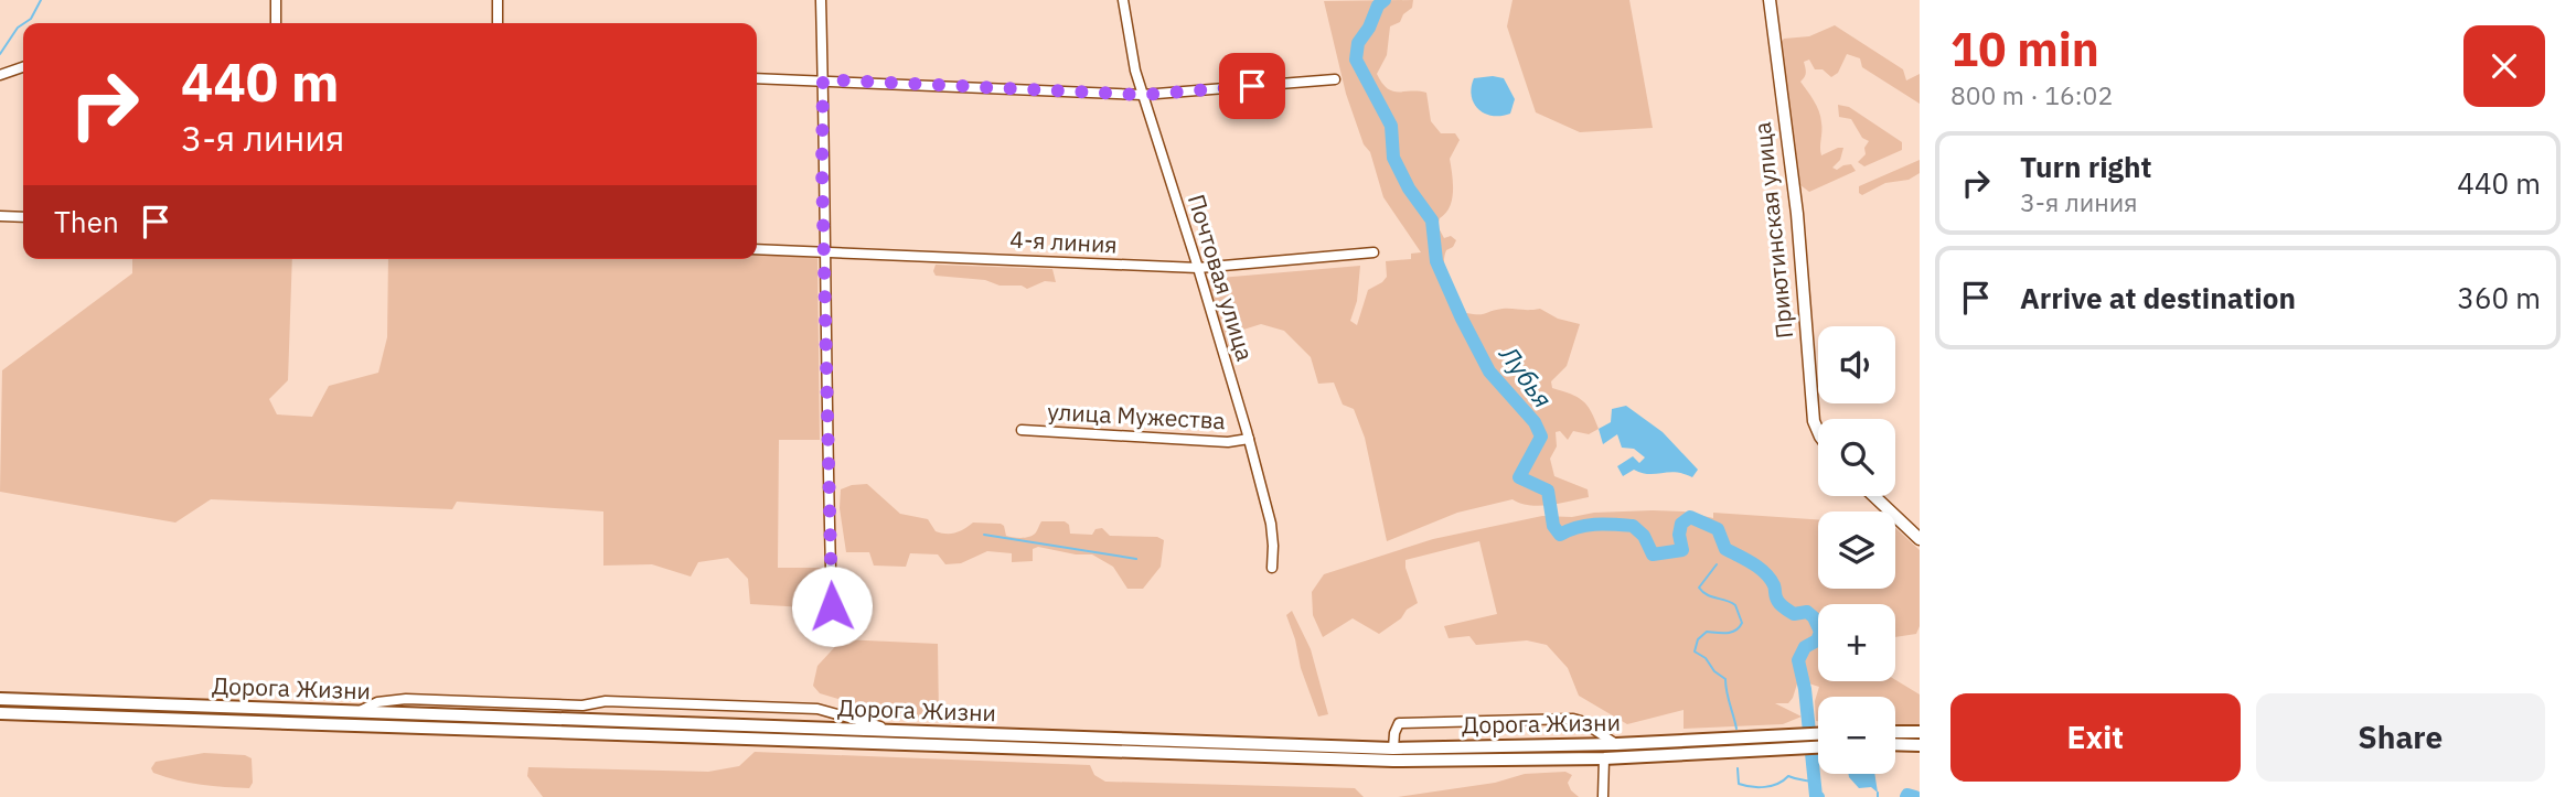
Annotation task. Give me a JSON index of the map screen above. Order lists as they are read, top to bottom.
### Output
{
  "streets": {
    "main road": ["Дорога Жизни"],
    "street": [
      "Приютинская улица",
      "4-я линия",
      "Почтовая улица",
      "улица Мужества"
    ]
  },
  "crossings": [
    ["4-я линия", "Почтовая улица"],
    ["Почтовая улица", "улица Мужества"]
  ],
  "water": ["Лубья"],
  "page": {
    "heading": ["10 min", "800 m · 16:02"],
    "turn": ["440 m", "3-я линия"],
    "list": [
      {
        "name": "Turn right",
        "note": "3-я линия",
        "value": "440 m"
      },
      {
        "name": "Arrive at destination",
        "value": "360 m"
      }
    ],
    "then": "Then",
    "map_buttons": ["+", "−"],
    "buttons": ["Exit", "Share"]
  }
}
